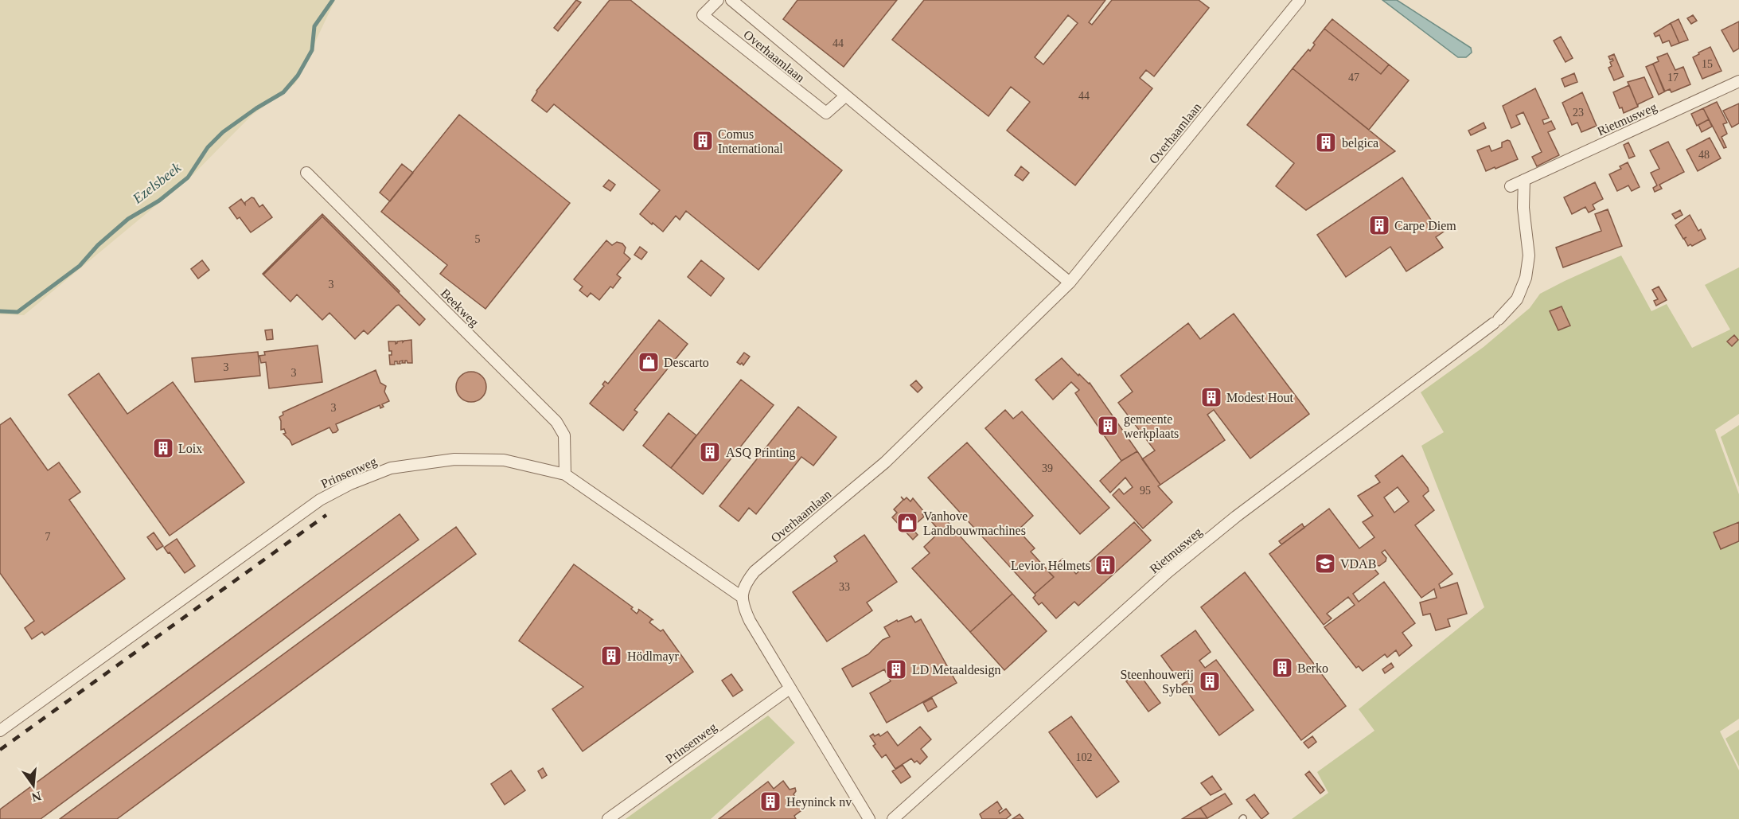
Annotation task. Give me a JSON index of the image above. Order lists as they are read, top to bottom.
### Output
{
  "streets": {
    "street": [
      "Overhaamlaan",
      "Rietmusweg",
      "Beekweg",
      "Prinsenweg"
    ]
  },
  "crossings": [
    ["Overhaamlaan", "Prinsenweg"],
    ["Beekweg", "Prinsenweg"]
  ],
  "water": ["Ezelsbeek"],
  "places": {
    "building": [
      "Comus International",
      "belgica",
      "Carpe Diem",
      "Modest Hout",
      "gemeente werkplaats",
      "Loix",
      "ASQ Printing",
      "Levior Helmets",
      "Hödlmayr",
      "Berko",
      "LD Metaaldesign",
      "Steenhouwerij Syben",
      "Heyninck nv"
    ],
    "shop": ["Descarto", "Vanhove Landbouwmachines"],
    "school or university": ["VDAB"]
  },
  "house_numbers": [
    "44",
    "15",
    "47",
    "17",
    "44",
    "23",
    "48",
    "5",
    "3",
    "3",
    "3",
    "3",
    "39",
    "95",
    "7",
    "33",
    "102"
  ],
  "north": "bottom"
}
